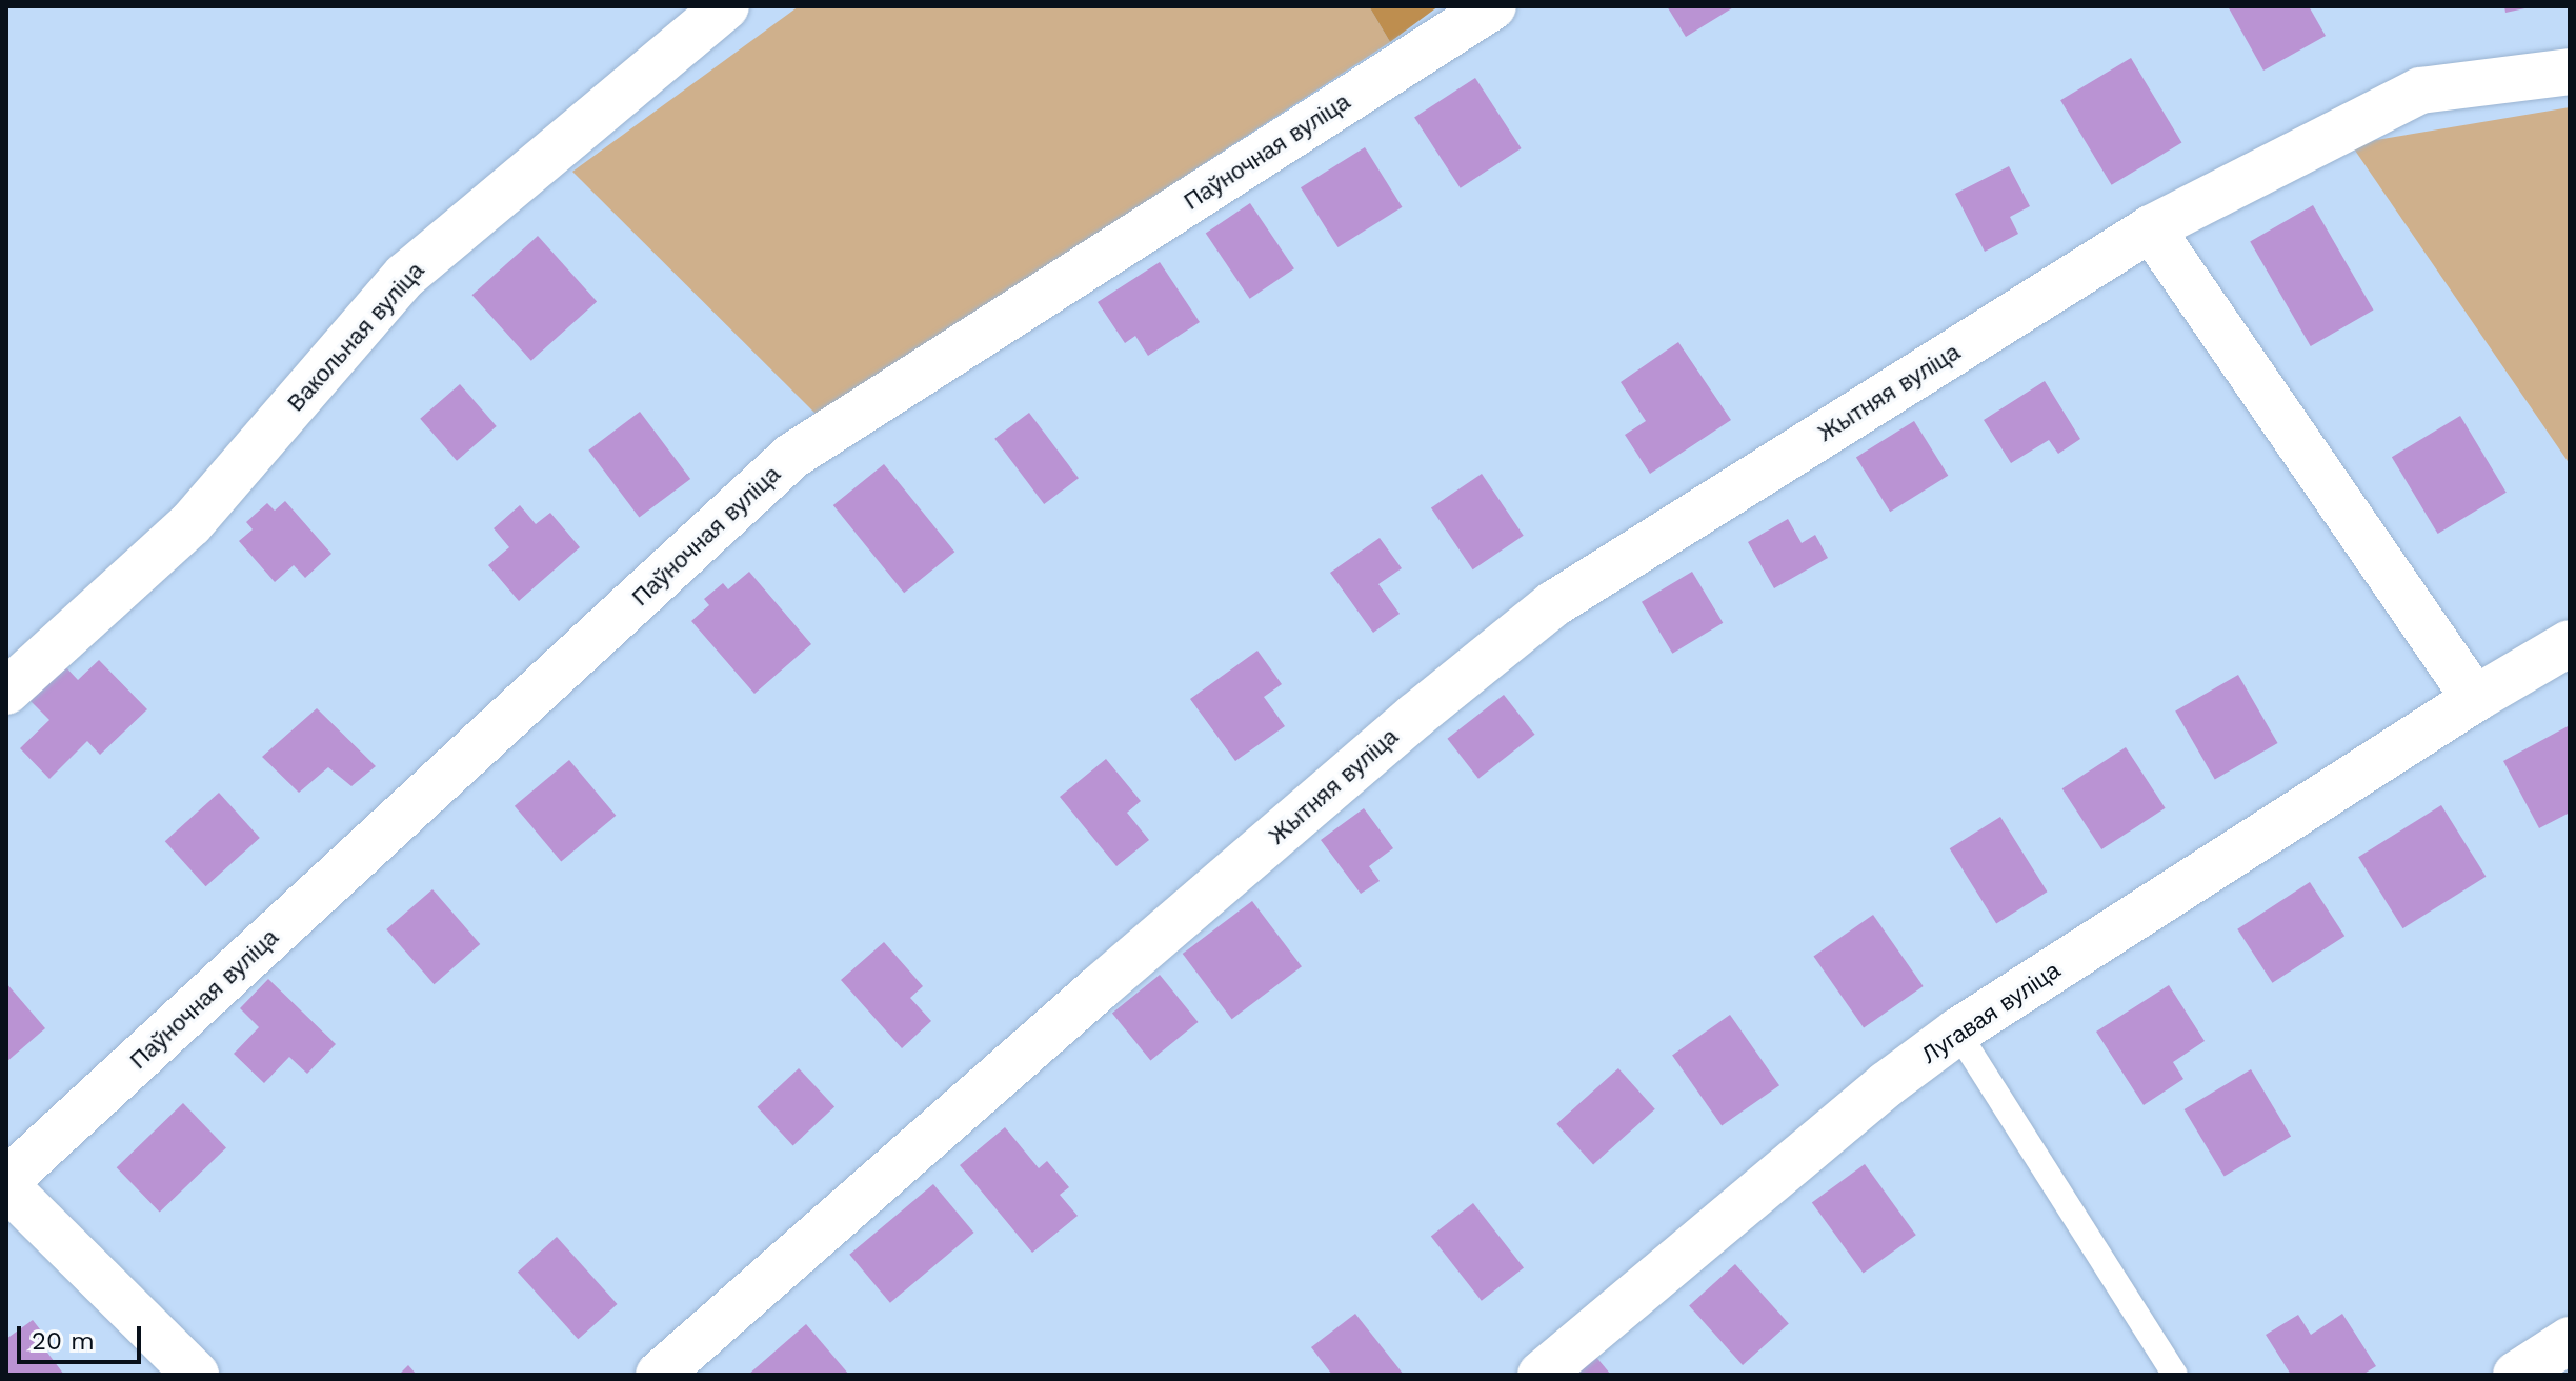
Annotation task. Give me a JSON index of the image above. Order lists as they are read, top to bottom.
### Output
{
  "streets": {
    "street": [
      "Паўночная вуліца",
      "Вакольная вуліца",
      "Жытняя вуліца",
      "Лугавая вуліца"
    ]
  },
  "scale_bar": "20 m"
}
